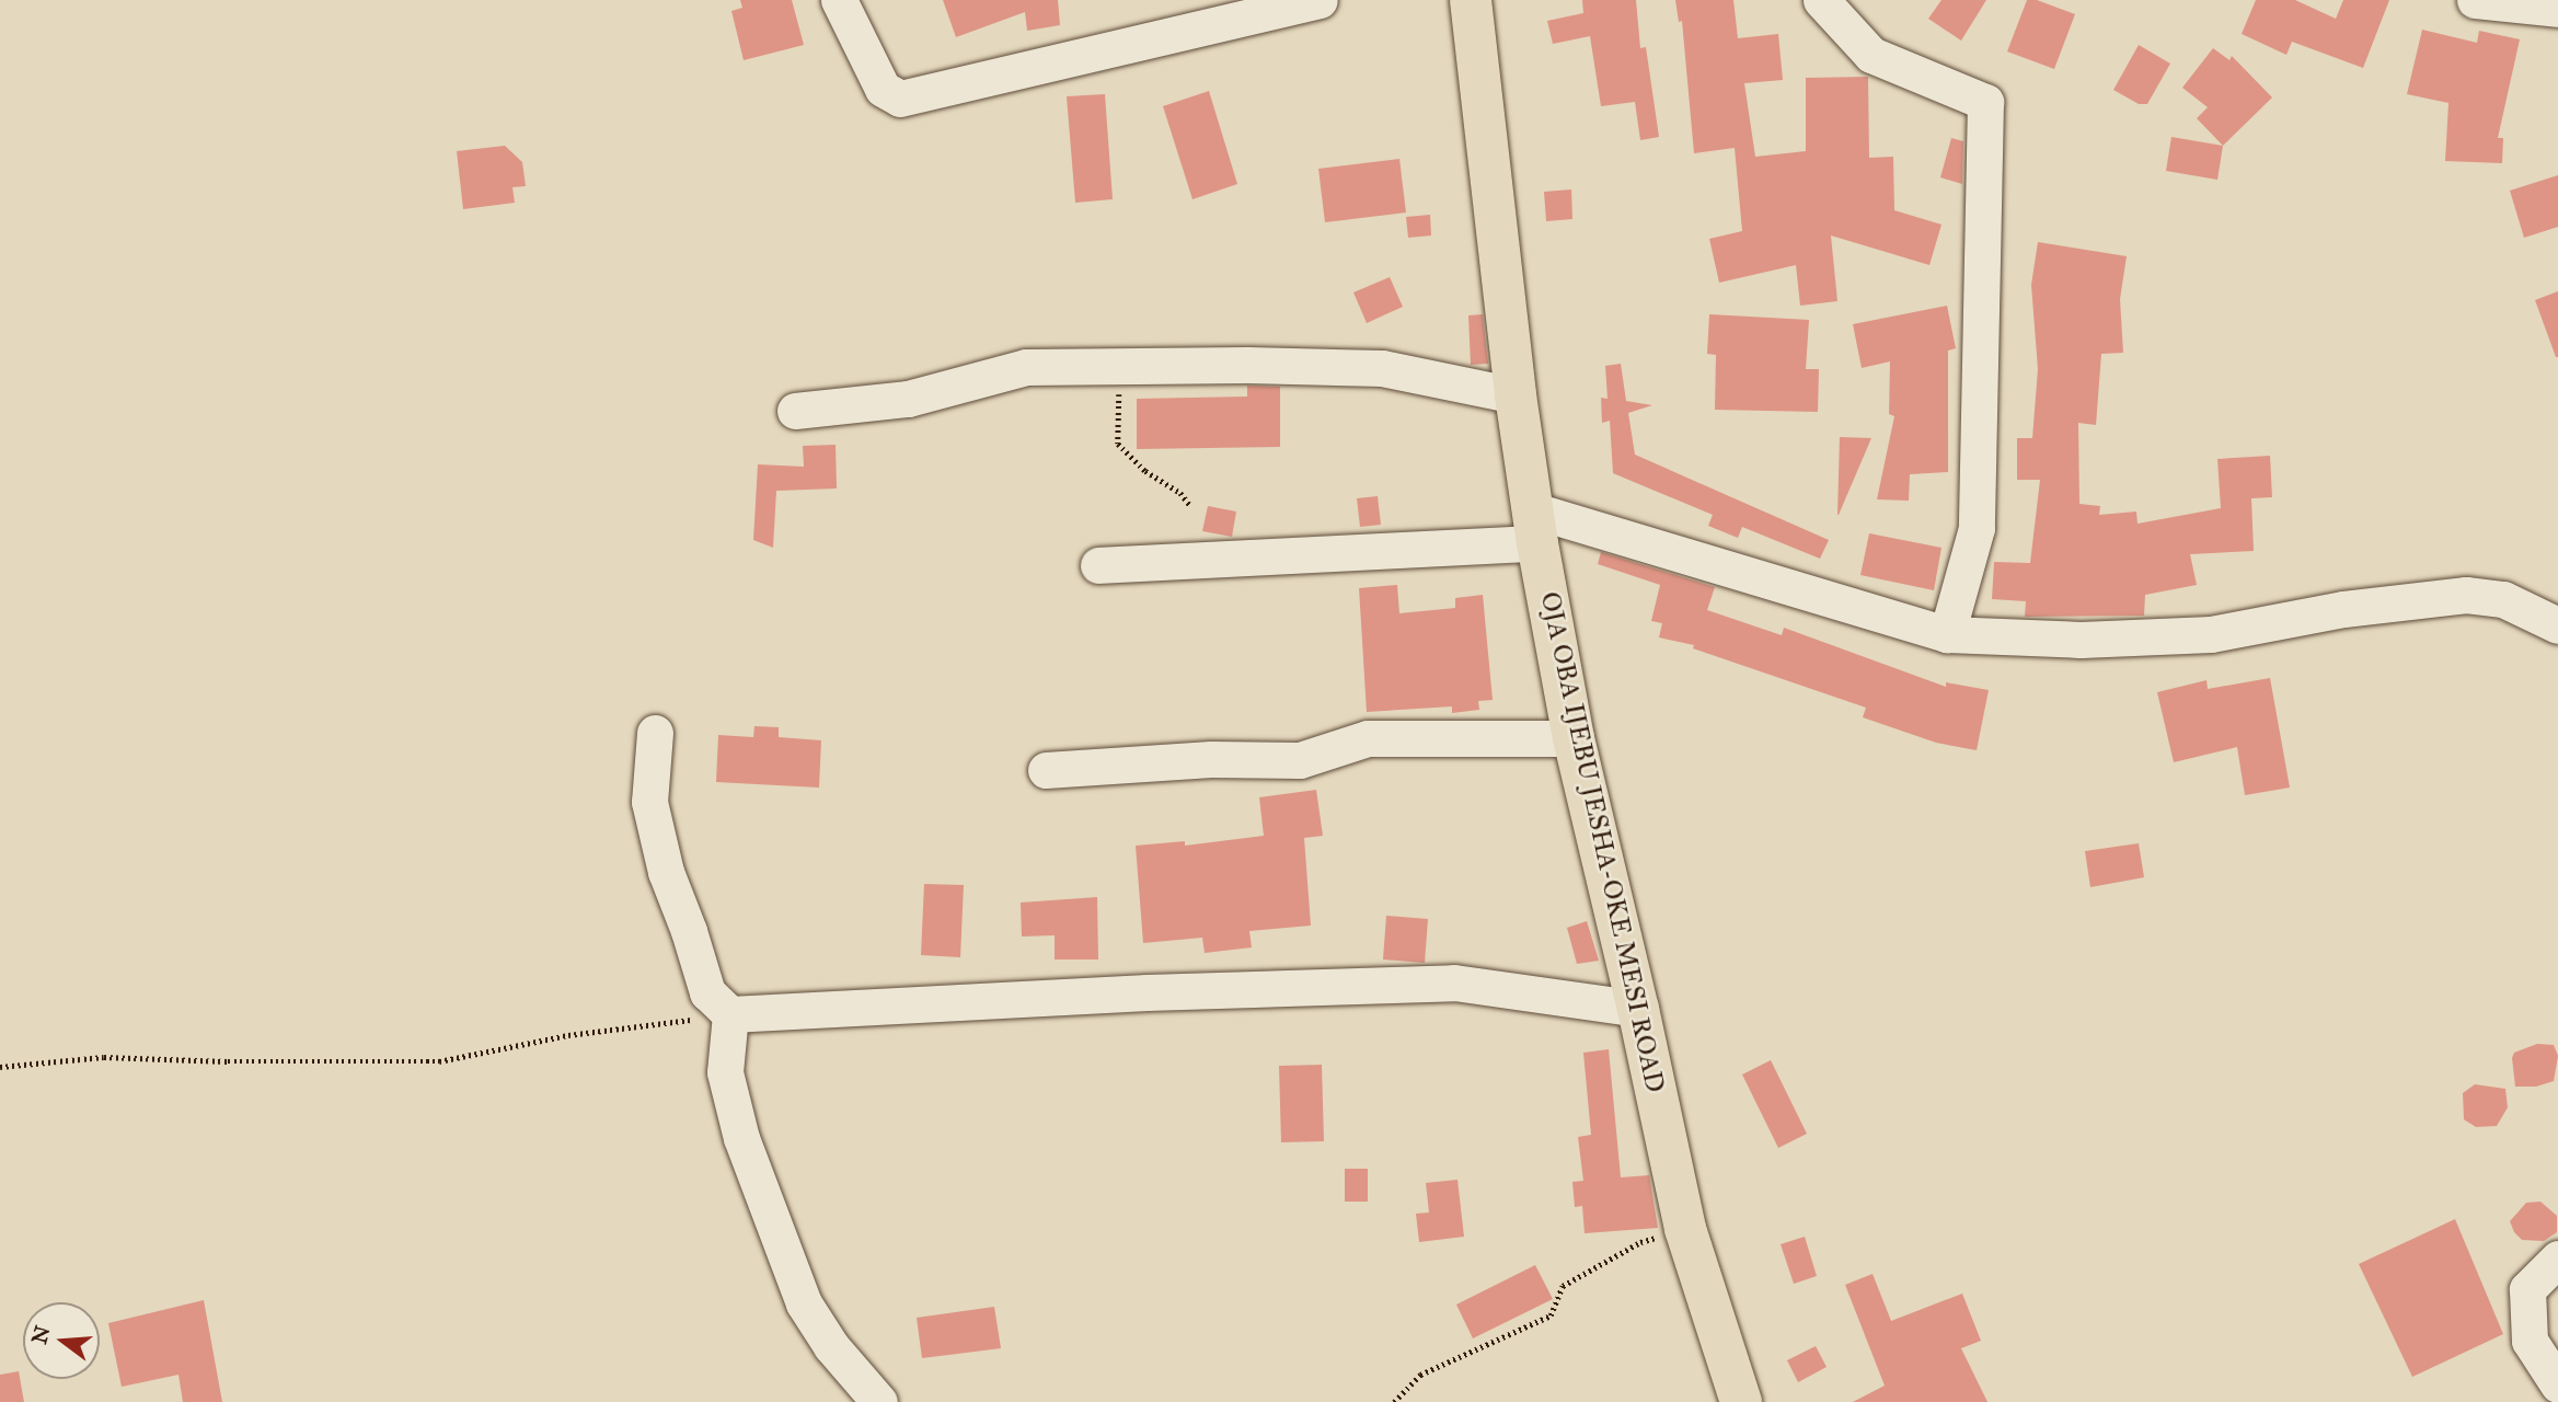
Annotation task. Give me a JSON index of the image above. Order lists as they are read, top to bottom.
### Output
{
  "streets": {
    "main road": ["OJA OBA IJEBU JESHA-OKE MESI ROAD"]
  },
  "north": "left"
}
